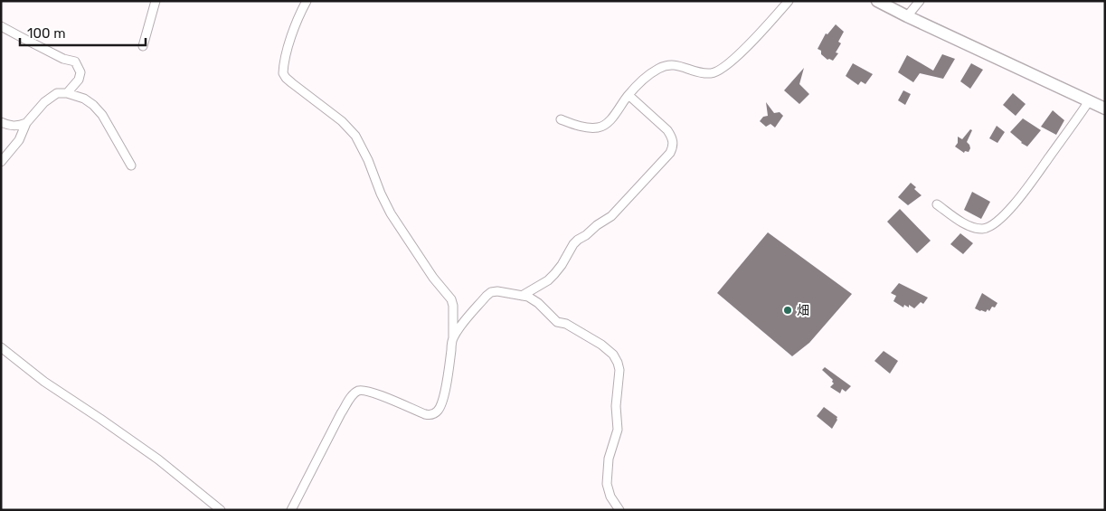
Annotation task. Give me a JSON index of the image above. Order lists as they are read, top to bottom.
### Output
{
  "places": ["畑"],
  "scale_bar": "100 m"
}
